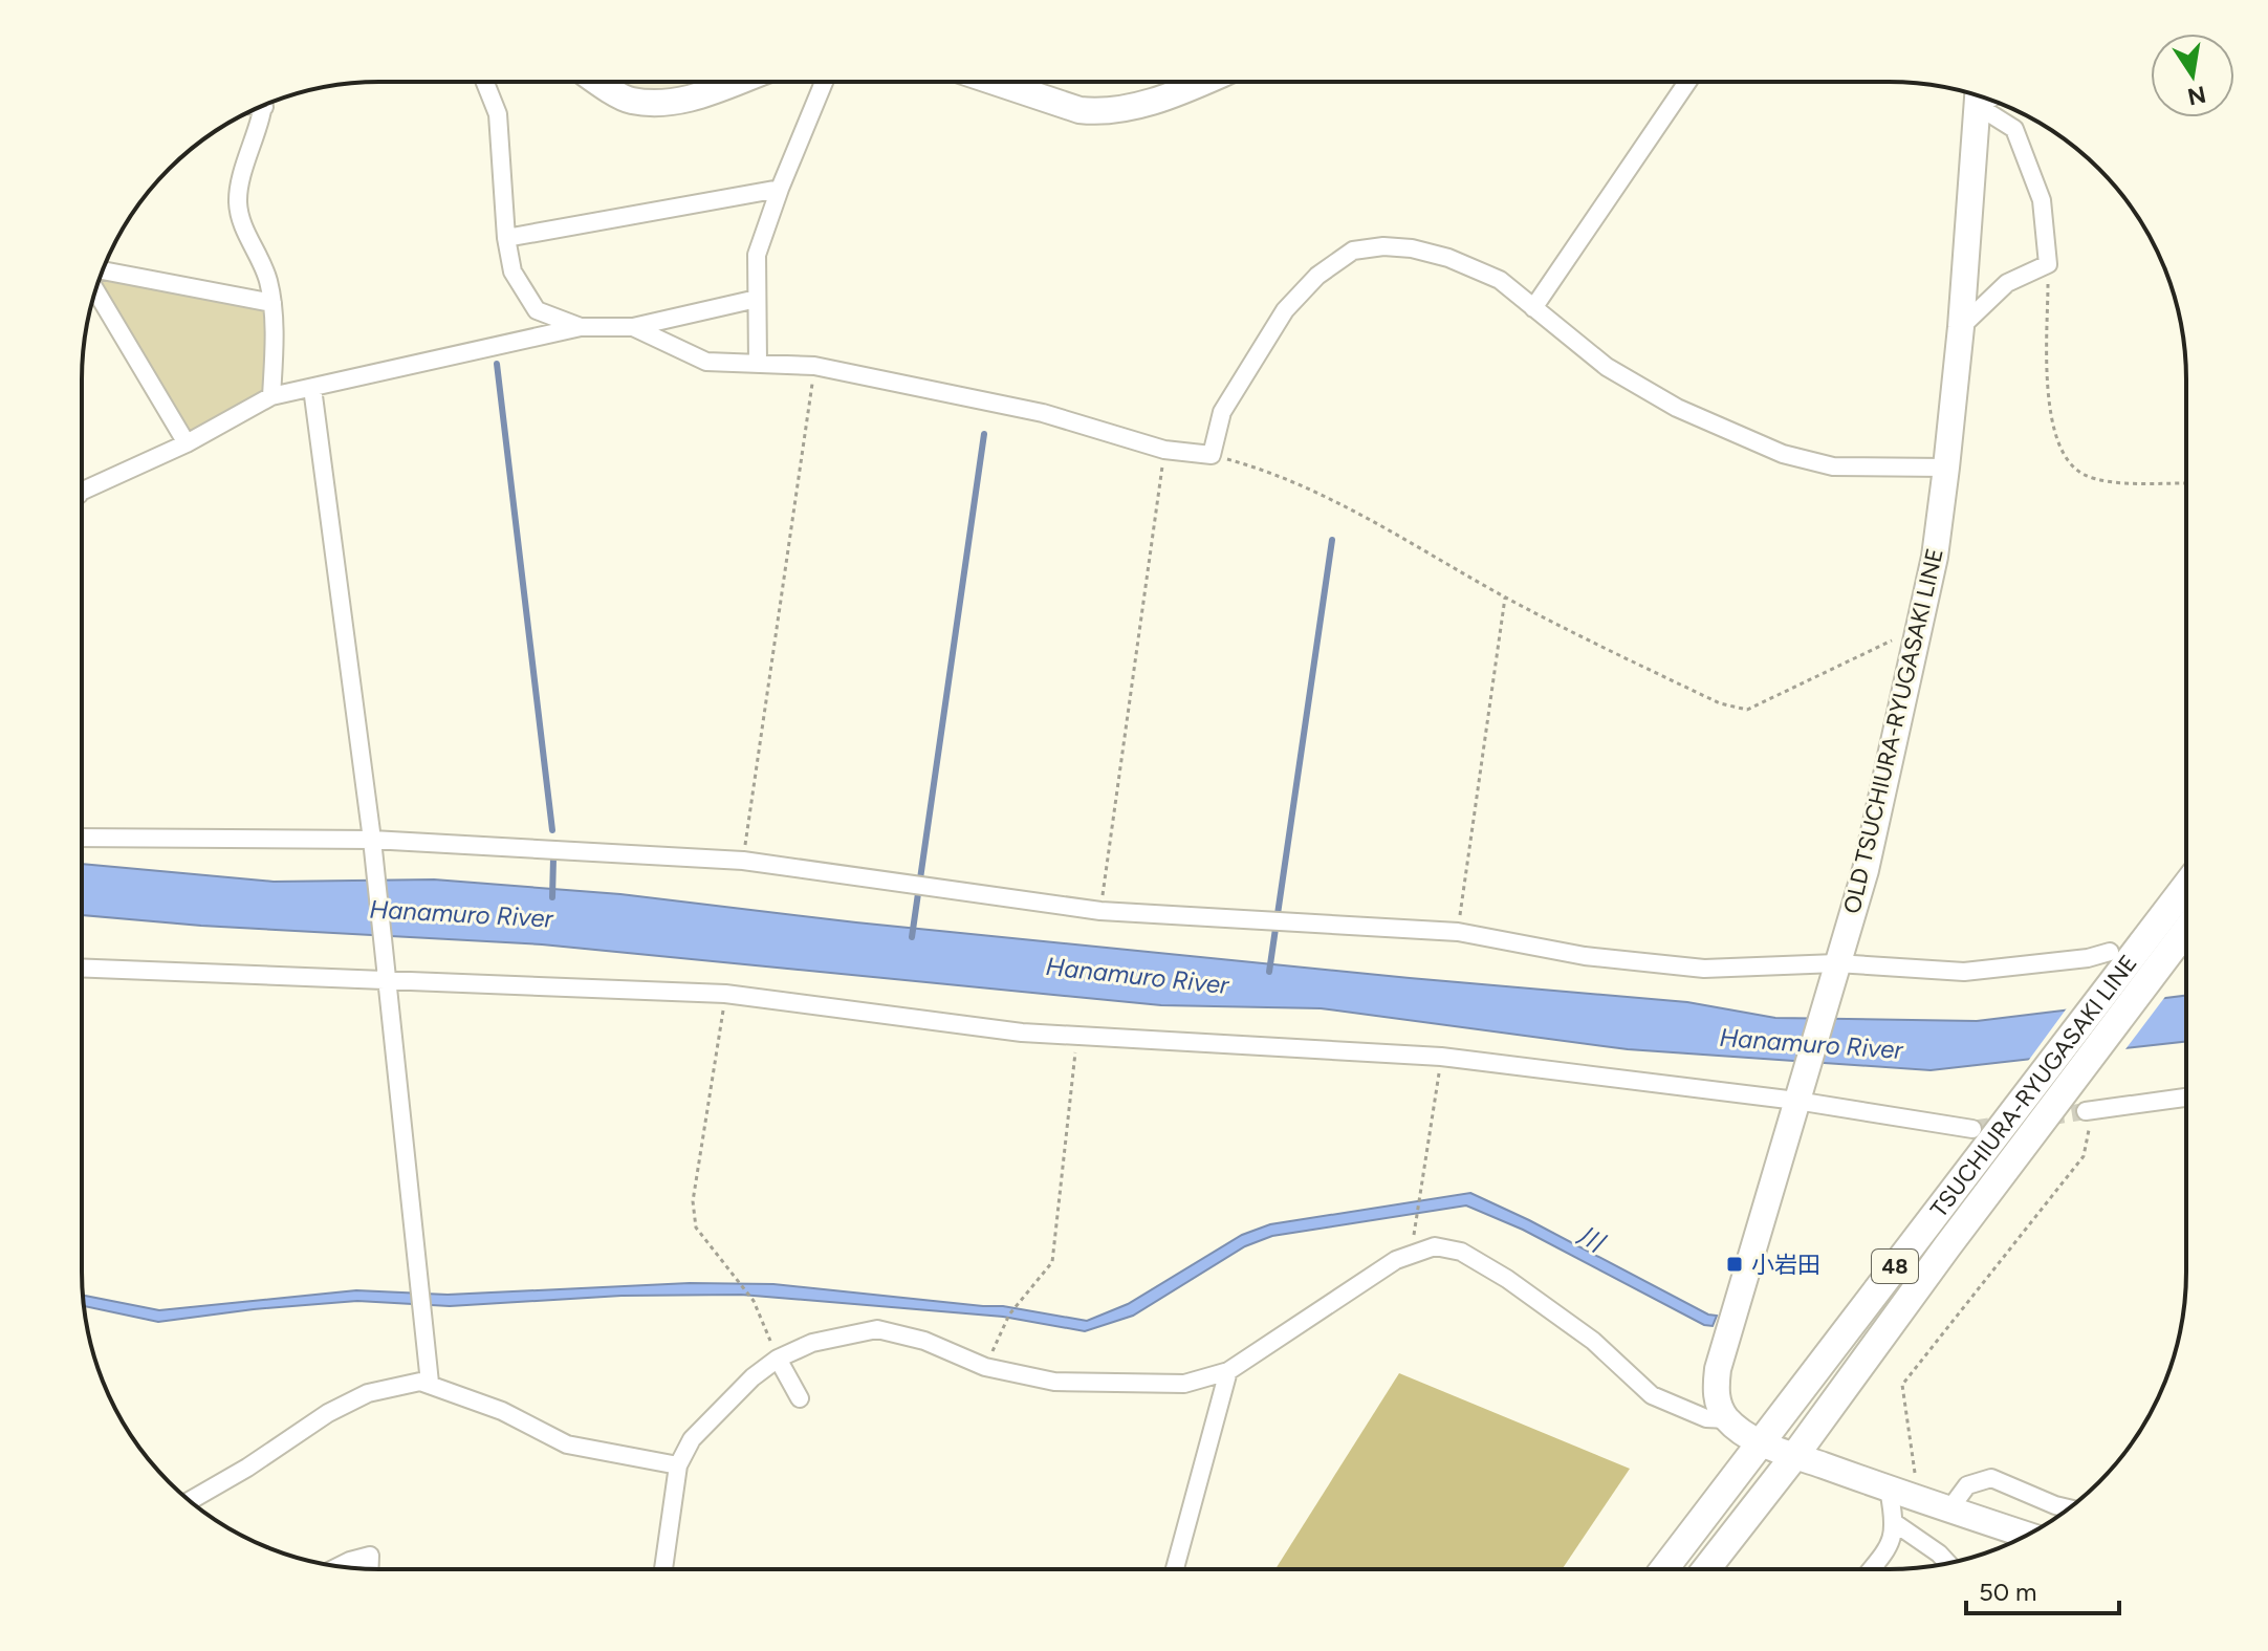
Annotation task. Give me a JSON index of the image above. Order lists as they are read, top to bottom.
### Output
{
  "streets": {
    "main road": ["TSUCHIURA-RYUGASAKI LINE", "48"],
    "street": ["OLD TSUCHIURA-RYUGASAKI LINE"]
  },
  "water": ["Hanamuro River", "川"],
  "places": {
    "transit": ["小岩田"]
  },
  "scale_bar": "50 m",
  "north": "bottom"
}
